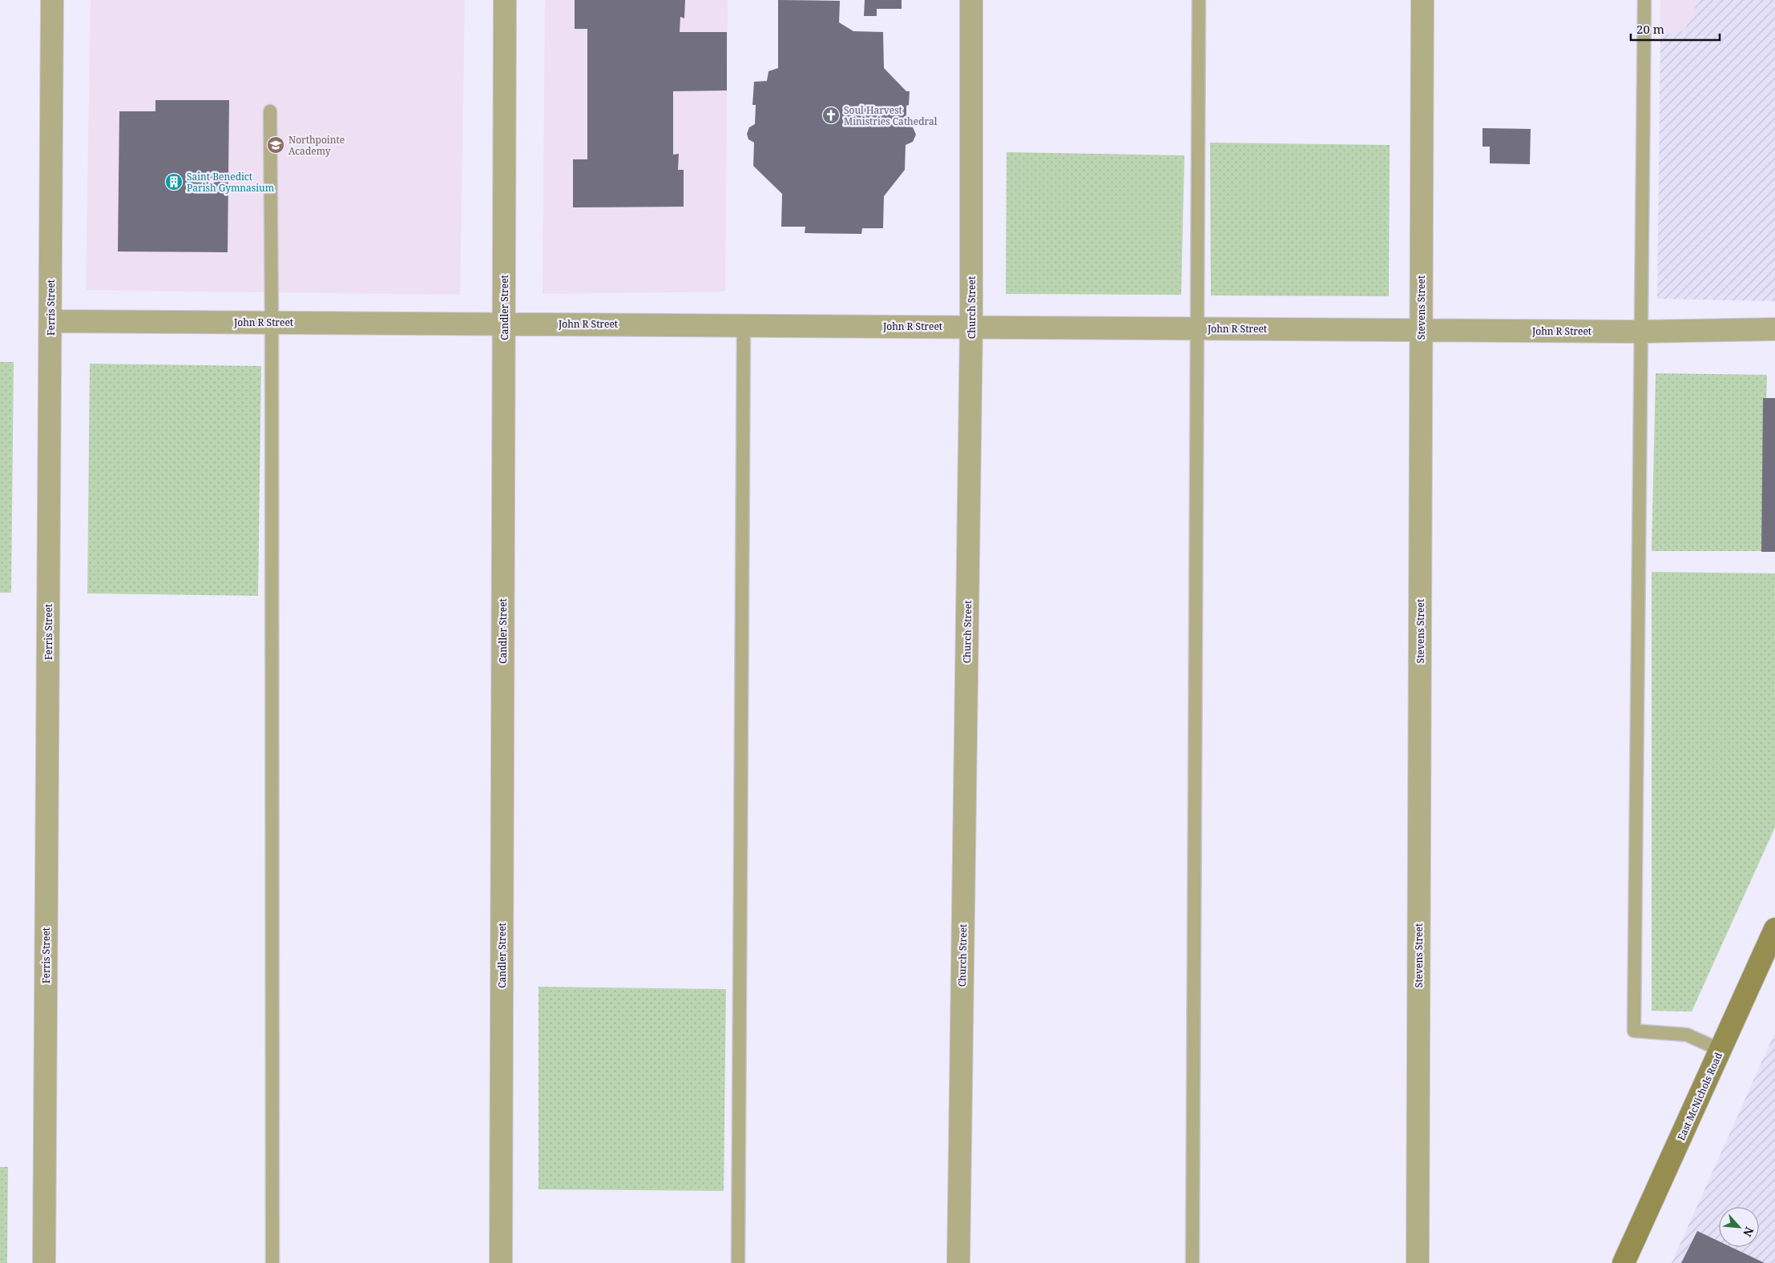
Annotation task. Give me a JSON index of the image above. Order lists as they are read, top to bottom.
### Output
{
  "streets": {
    "main road": ["East McNichols Road"],
    "street": [
      "Ferris Street",
      "Candler Street",
      "Church Street",
      "Stevens Street",
      "John R Street"
    ]
  },
  "crossings": [
    ["Ferris Street", "John R Street"],
    ["Candler Street", "John R Street"],
    ["Church Street", "John R Street"],
    ["Stevens Street", "John R Street"]
  ],
  "places": {
    "church": ["Soul Harvest Ministries Cathedral"],
    "school or university": ["Northpointe Academy"],
    "building": ["Saint Benedict Parish Gymnasium"]
  },
  "scale_bar": "20 m",
  "north": "bottom right"
}
